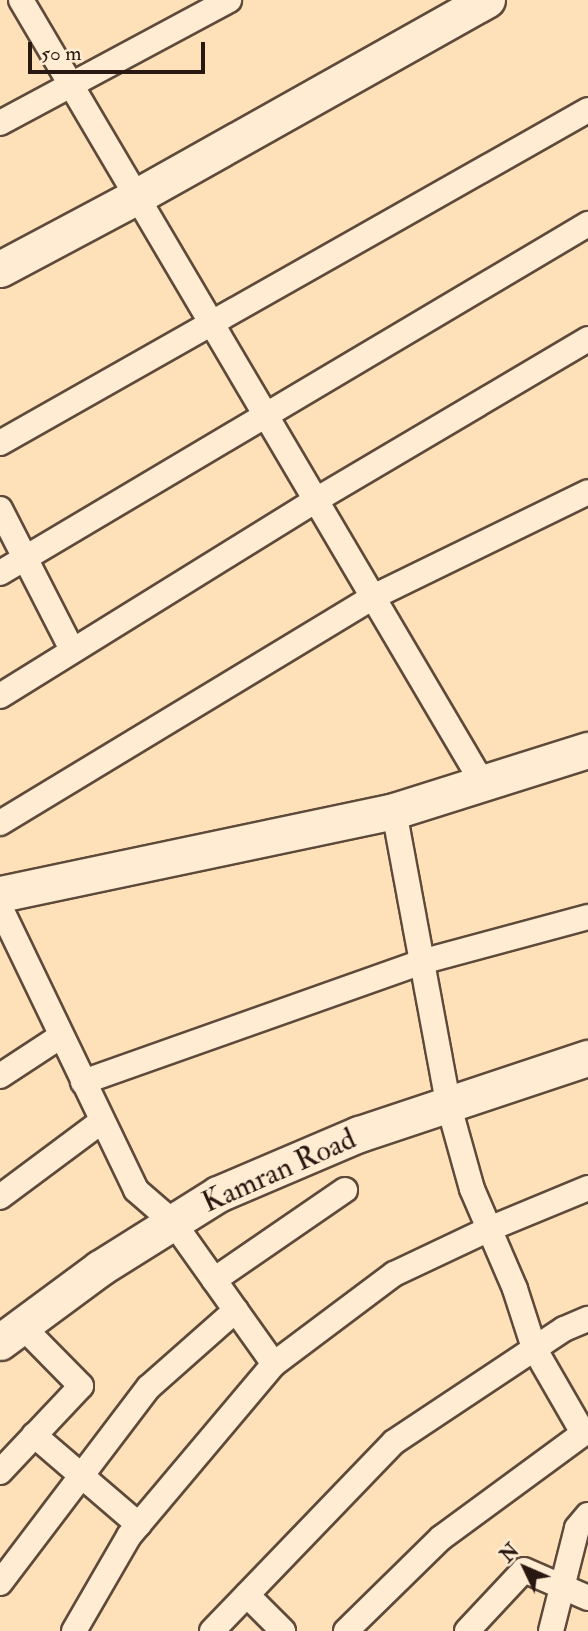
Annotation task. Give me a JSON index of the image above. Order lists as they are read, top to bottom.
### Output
{
  "streets": {
    "street": ["Kamran Road"]
  },
  "scale_bar": "50 m",
  "north": "top left"
}
